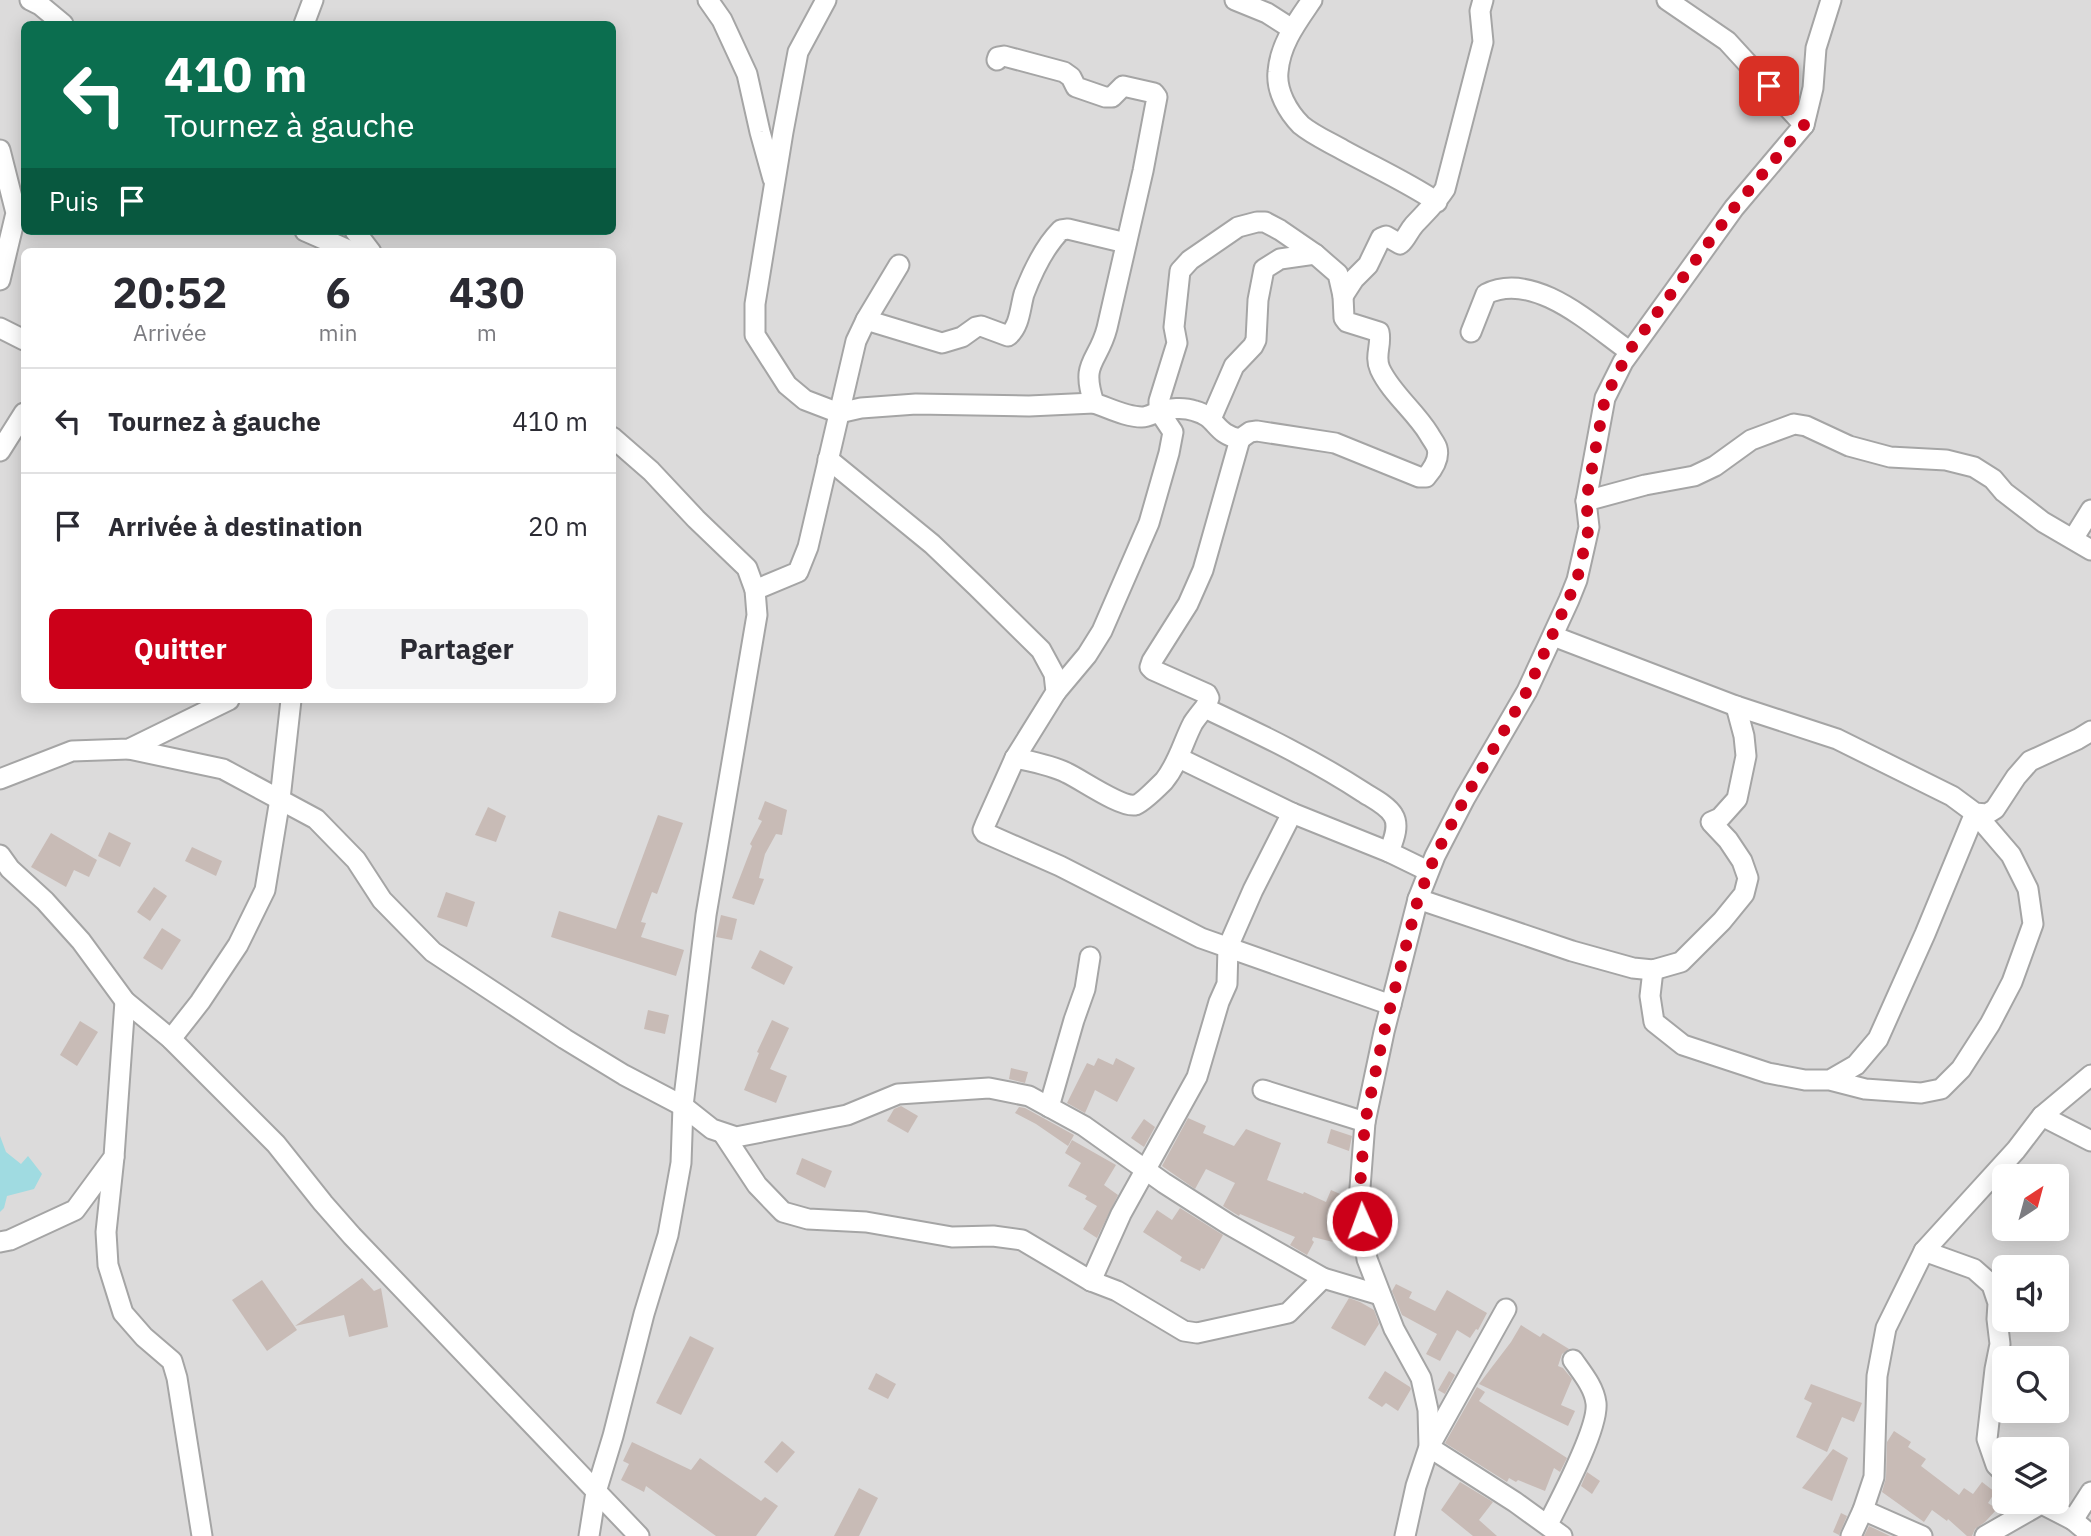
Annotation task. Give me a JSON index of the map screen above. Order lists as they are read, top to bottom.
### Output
{
  "north": "top right",
  "page": {
    "turn": ["410 m", "Tournez à gauche"],
    "then": "Puis",
    "eta": [
      "20:52",
      "Arrivée",
      "6",
      "min",
      "430",
      "m"
    ],
    "list": [
      {
        "name": "Tournez à gauche",
        "value": "410 m"
      },
      {
        "name": "Arrivée à destination",
        "value": "20 m"
      }
    ],
    "buttons": ["Quitter", "Partager"]
  }
}
